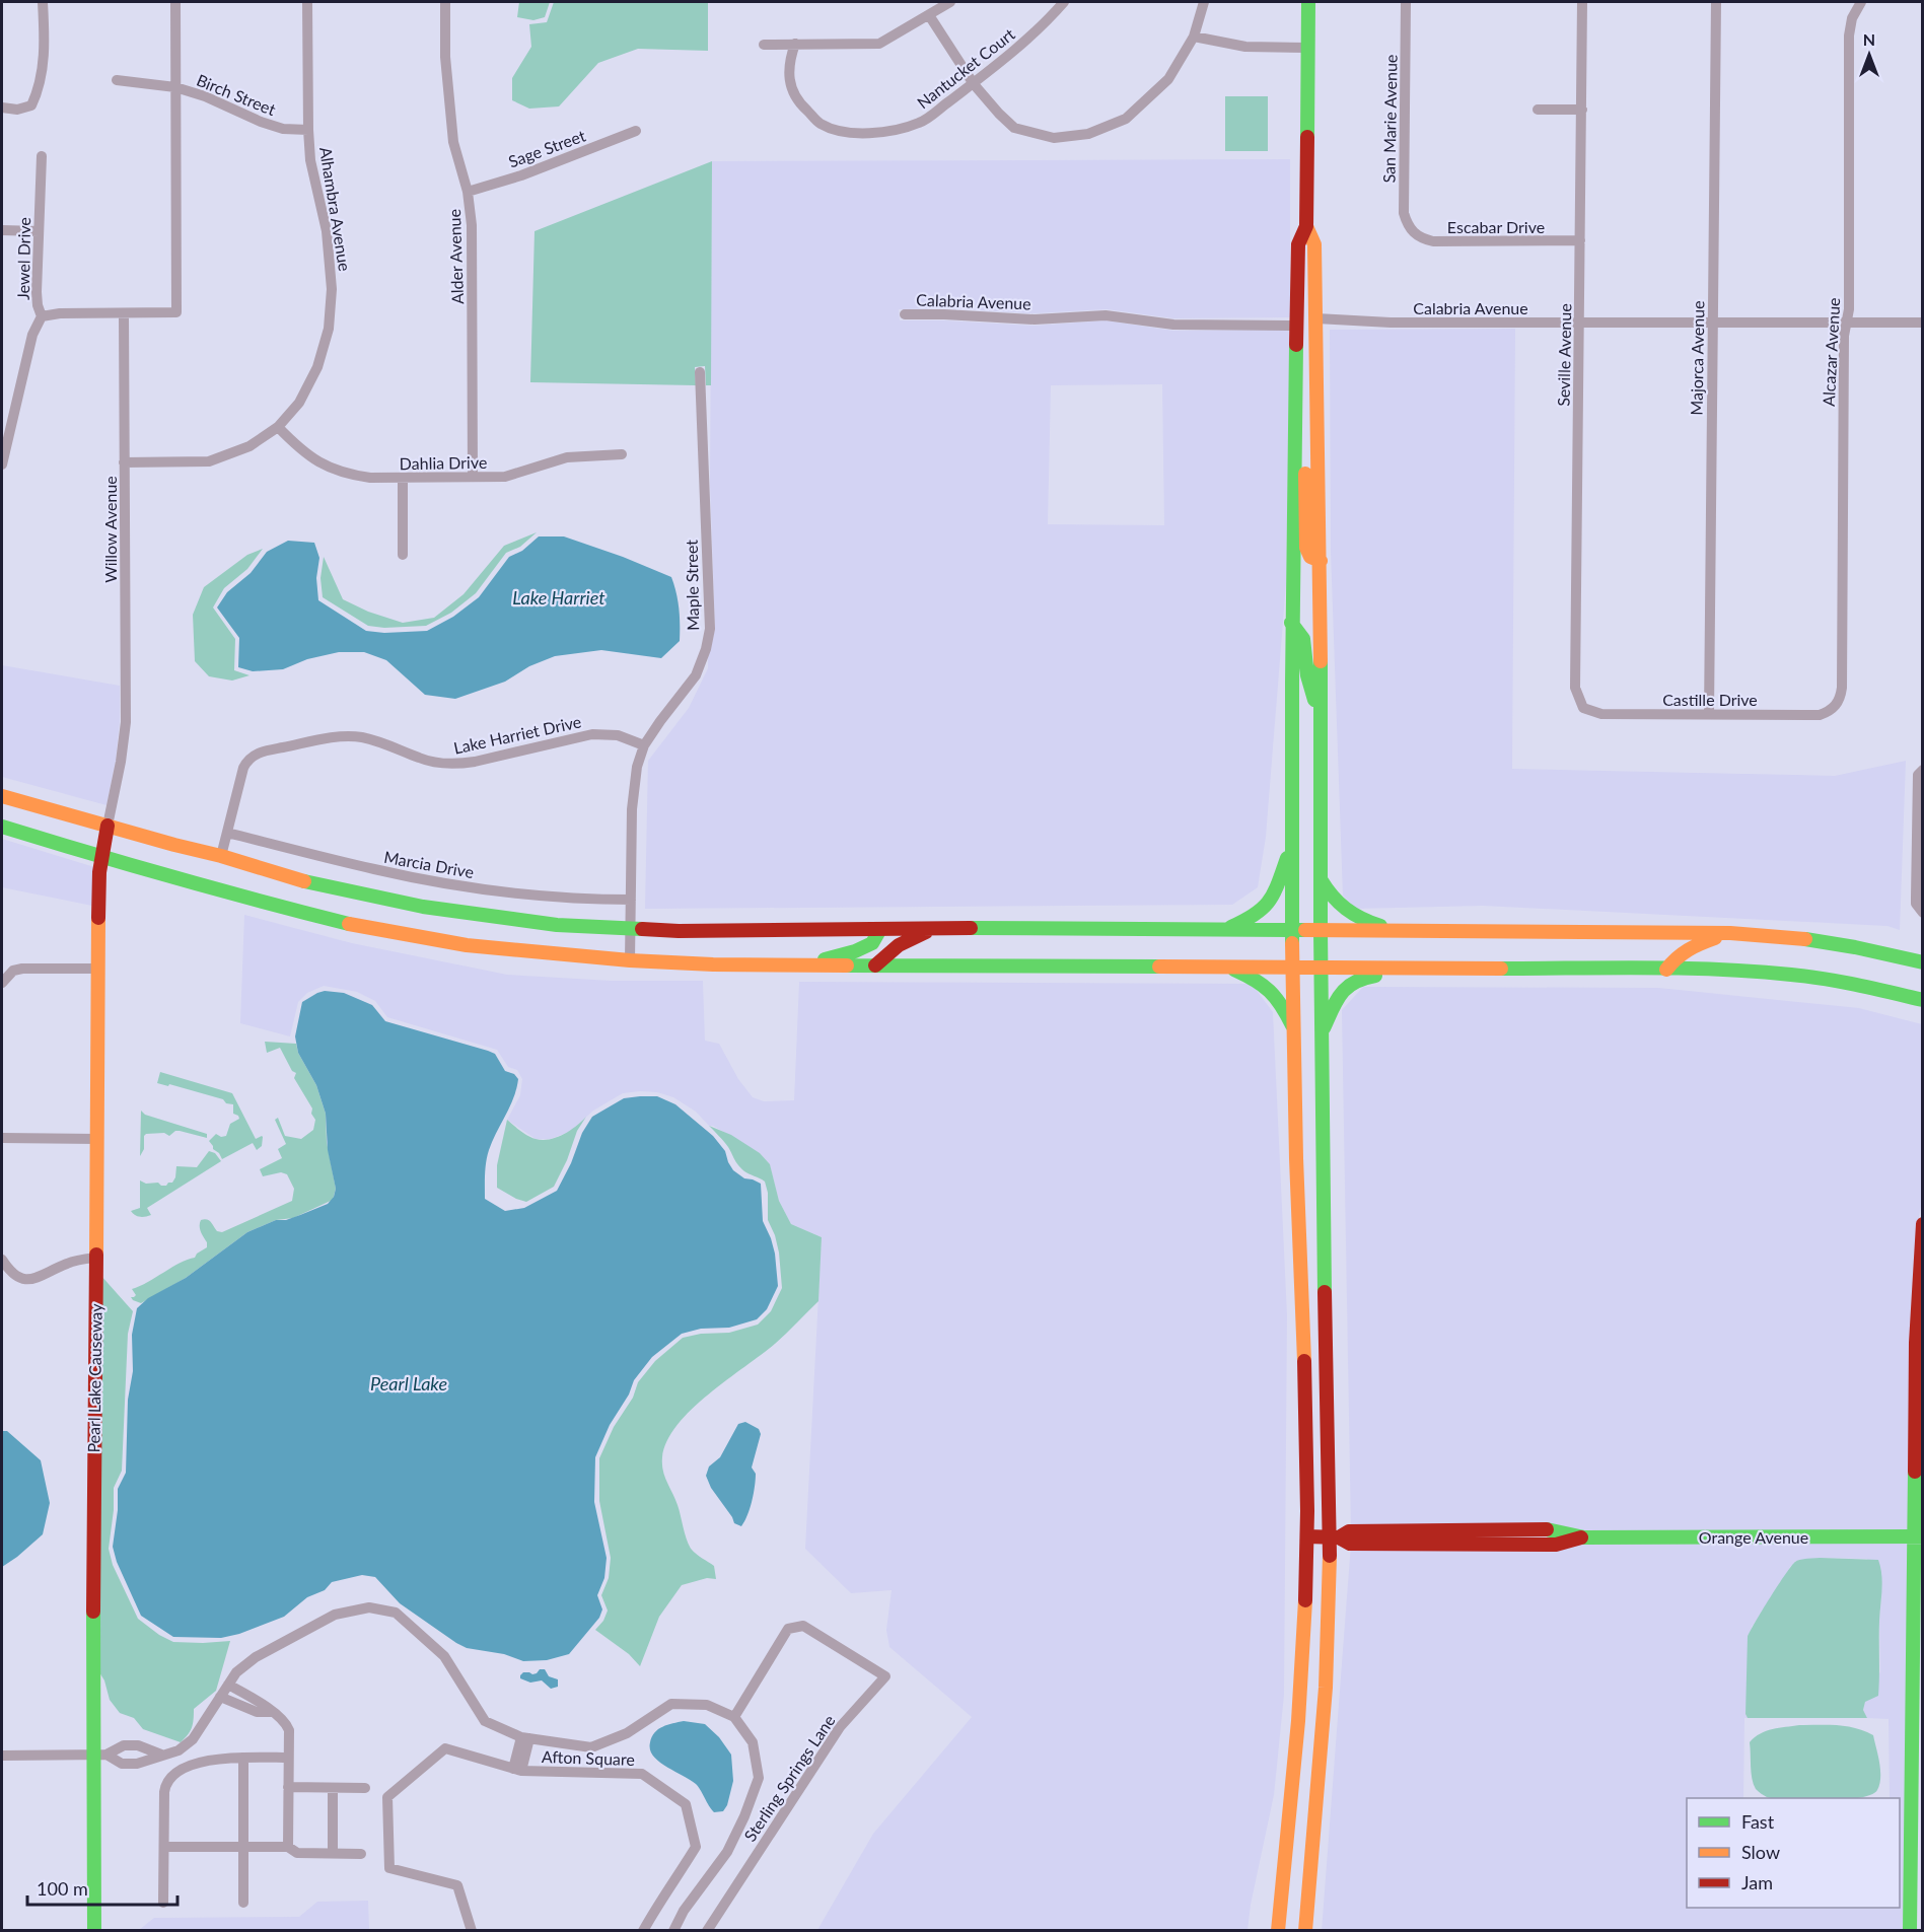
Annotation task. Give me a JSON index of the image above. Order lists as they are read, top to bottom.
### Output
{
  "streets": {
    "main road": ["Pearl Lake Causeway", "Orange Avenue"],
    "street": [
      "Nantucket Court",
      "Birch Street",
      "San Marie Avenue",
      "Sage Street",
      "Alhambra Avenue",
      "Escabar Drive",
      "Alder Avenue",
      "Jewel Drive",
      "Calabria Avenue",
      "Alcazar Avenue",
      "Seville Avenue",
      "Majorca Avenue",
      "Dahlia Drive",
      "Willow Avenue",
      "Maple Street",
      "Castille Drive",
      "Lake Harriet Drive",
      "Marcia Drive",
      "Afton Square",
      "Sterling Springs Lane"
    ]
  },
  "crossings": [
    ["Birch Street", "Alhambra Avenue"],
    ["San Marie Avenue", "Escabar Drive"],
    ["Sage Street", "Alder Avenue"],
    ["Alhambra Avenue", "Dahlia Drive"],
    ["Alhambra Avenue", "Willow Avenue"],
    ["Escabar Drive", "Seville Avenue"],
    ["Alder Avenue", "Dahlia Drive"],
    ["Calabria Avenue", "Alcazar Avenue"],
    ["Calabria Avenue", "Seville Avenue"],
    ["Calabria Avenue", "Majorca Avenue"],
    ["Alcazar Avenue", "Castille Drive"],
    ["Seville Avenue", "Castille Drive"],
    ["Majorca Avenue", "Castille Drive"],
    ["Willow Avenue", "Pearl Lake Causeway"],
    ["Maple Street", "Lake Harriet Drive"],
    ["Maple Street", "Marcia Drive"],
    ["Lake Harriet Drive", "Marcia Drive"]
  ],
  "water": ["Lake Harriet", "Pearl Lake"],
  "legend": ["Fast", "Slow", "Jam"],
  "scale_bar": "100 m",
  "north": "top"
}
